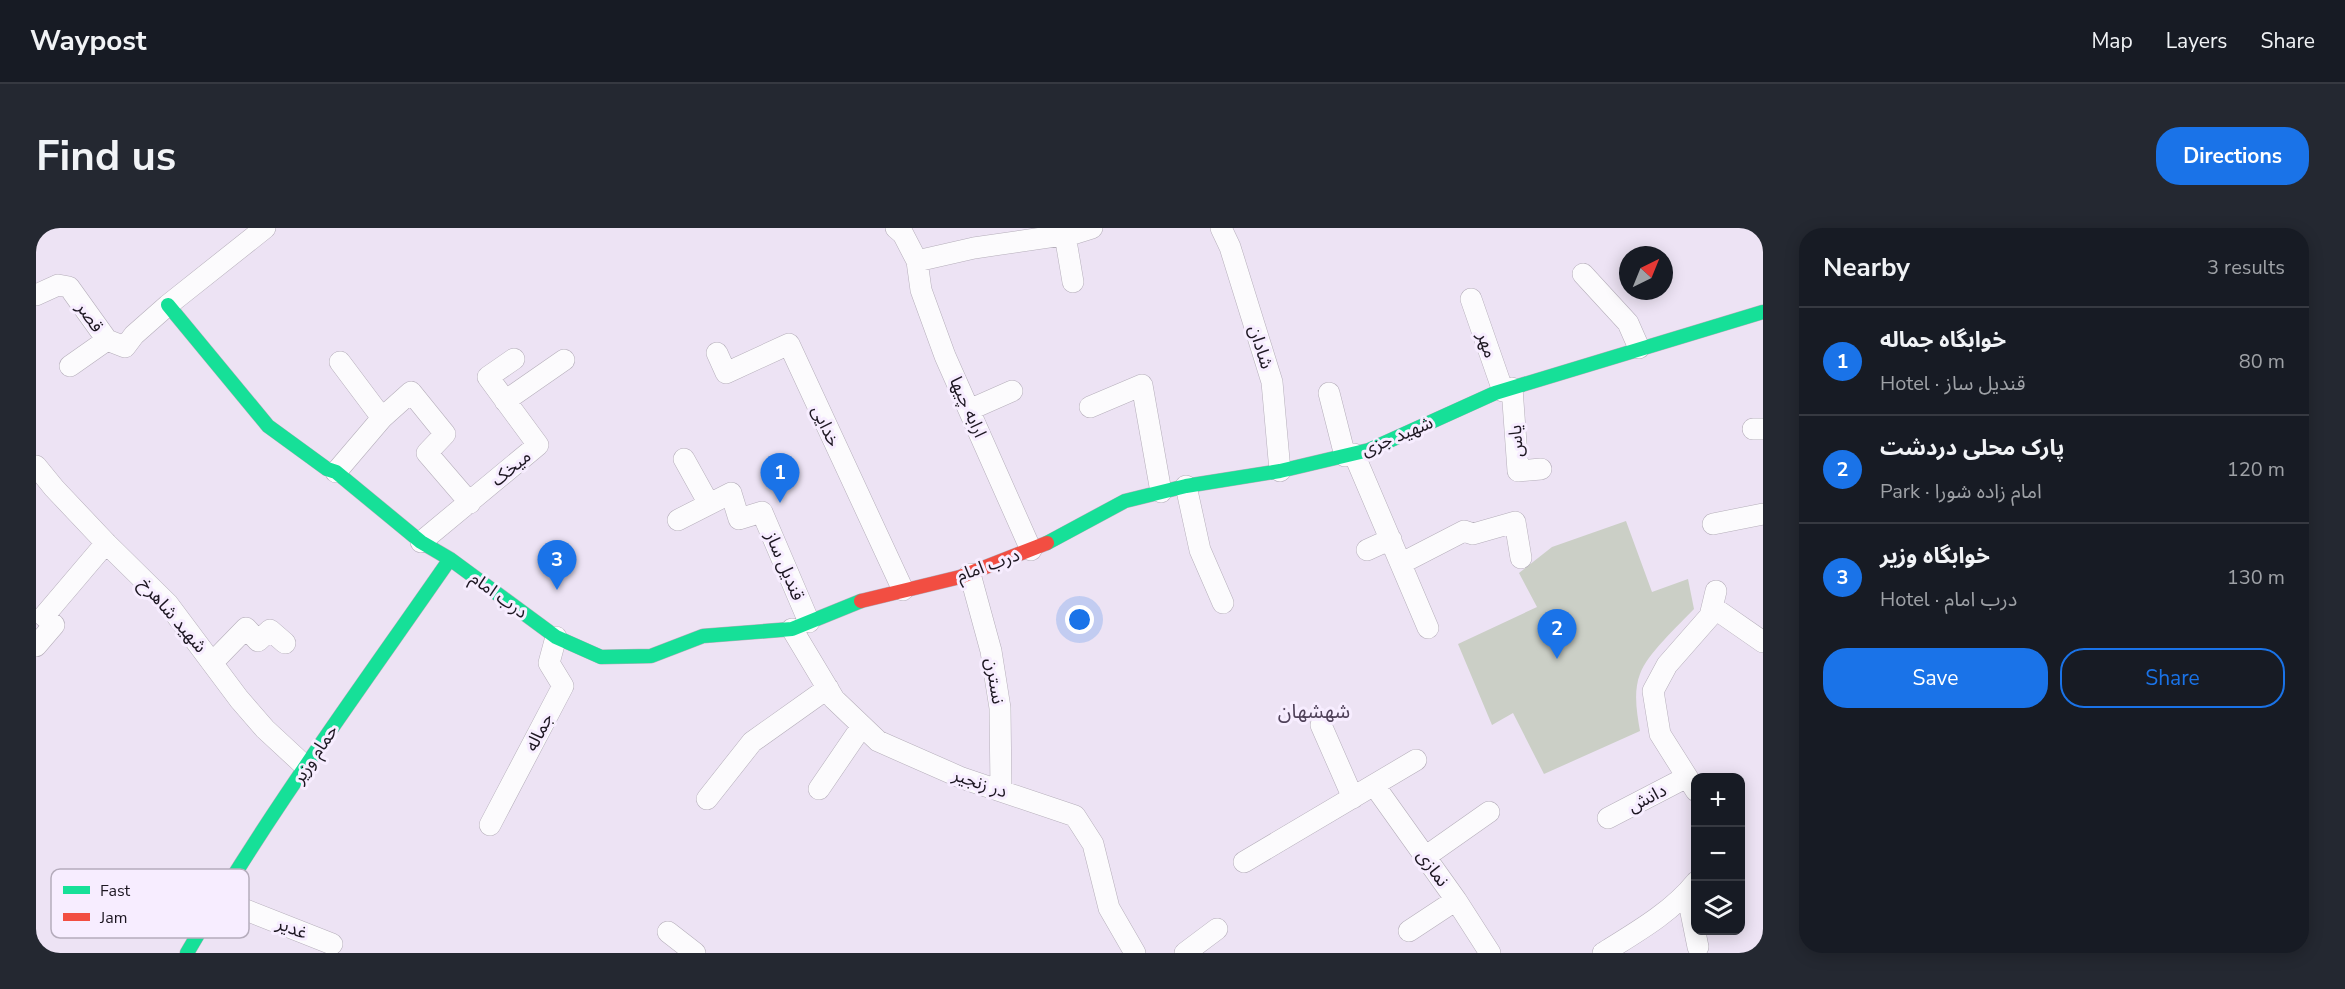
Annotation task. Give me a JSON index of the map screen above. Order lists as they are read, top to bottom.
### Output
{
  "streets": {
    "street": [
      "قصر",
      "مهر",
      "شادان",
      "ارابه چیها",
      "خدایی",
      "شهید جزی",
      "یاس",
      "میخک",
      "درب امام",
      "قندیل ساز",
      "شهید شاهرخ",
      "نسترن",
      "جماله",
      "حمام وزیر",
      "در زنجیر",
      "دانش",
      "نمازی",
      "غدیر"
    ]
  },
  "crossings": [
    ["قصر", "درب امام"],
    ["مهر", "شهید جزی"],
    ["مهر", "یاس"],
    ["شادان", "شهید جزی"],
    ["ارابه چیها", "شهید جزی"],
    ["ارابه چیها", "درب امام"],
    ["خدایی", "درب امام"],
    ["شهید جزی", "یاس"],
    ["شهید جزی", "درب امام"],
    ["میخک", "درب امام"],
    ["درب امام", "قندیل ساز"],
    ["درب امام", "نسترن"],
    ["درب امام", "جماله"],
    ["درب امام", "حمام وزیر"],
    ["درب امام", "در زنجیر"],
    ["قندیل ساز", "در زنجیر"],
    ["شهید شاهرخ", "حمام وزیر"],
    ["نسترن", "در زنجیر"]
  ],
  "districts": ["شهشهان"],
  "legend": ["Fast", "Jam"],
  "north": "top right",
  "page": {
    "header": "Waypost",
    "nav": ["Map", "Layers", "Share"],
    "buttons": [
      "Directions",
      ["Save", "Share"]
    ],
    "title": "Find us",
    "heading": ["Nearby", "3 results"],
    "list": [
      {
        "mark": "1",
        "name": "خوابگاه جماله",
        "note": "Hotel · قندیل ساز",
        "value": "80 m"
      },
      {
        "mark": "2",
        "name": "پارک محلی دردشت",
        "note": "Park · امام زاده شورا",
        "value": "120 m"
      },
      {
        "mark": "3",
        "name": "خوابگاه وزیر",
        "note": "Hotel · درب امام",
        "value": "130 m"
      }
    ],
    "pins": ["1", "3", "2"],
    "map_buttons": ["+", "−"]
  }
}
